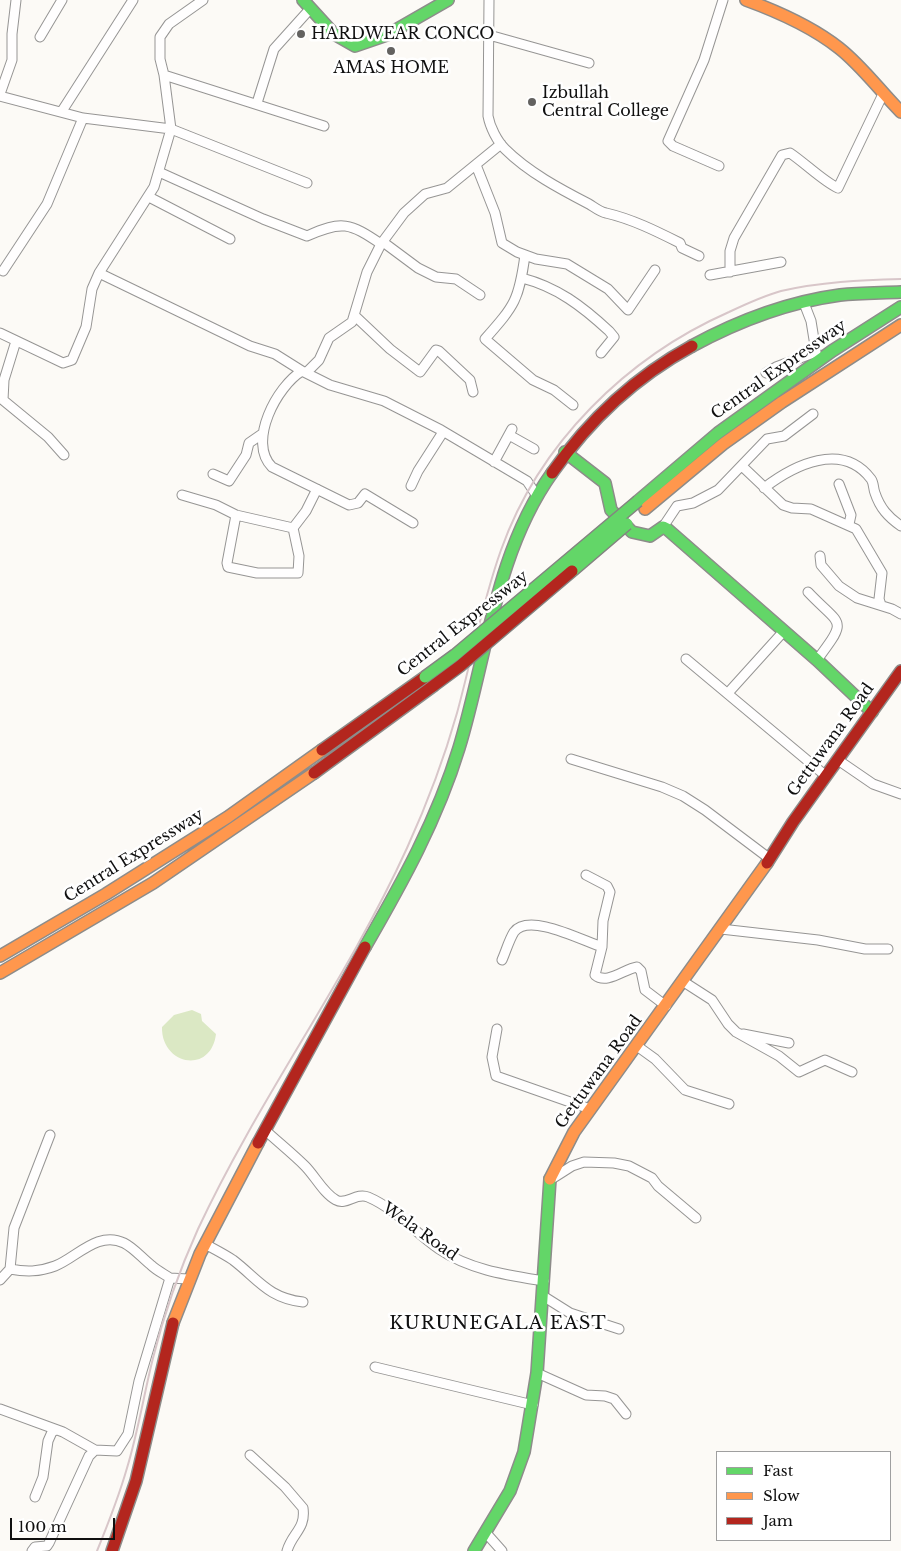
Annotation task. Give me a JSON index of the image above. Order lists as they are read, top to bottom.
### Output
{
  "streets": {
    "main road": ["Central Expressway", "Gettuwana Road"],
    "street": ["Wela Road"]
  },
  "crossings": [
    ["Gettuwana Road", "Wela Road"]
  ],
  "districts": ["KURUNEGALA EAST"],
  "places": ["HARDWEAR CONCO", "AMAS HOME", "Izbullah Central College"],
  "legend": ["Fast", "Slow", "Jam"],
  "scale_bar": "100 m"
}
